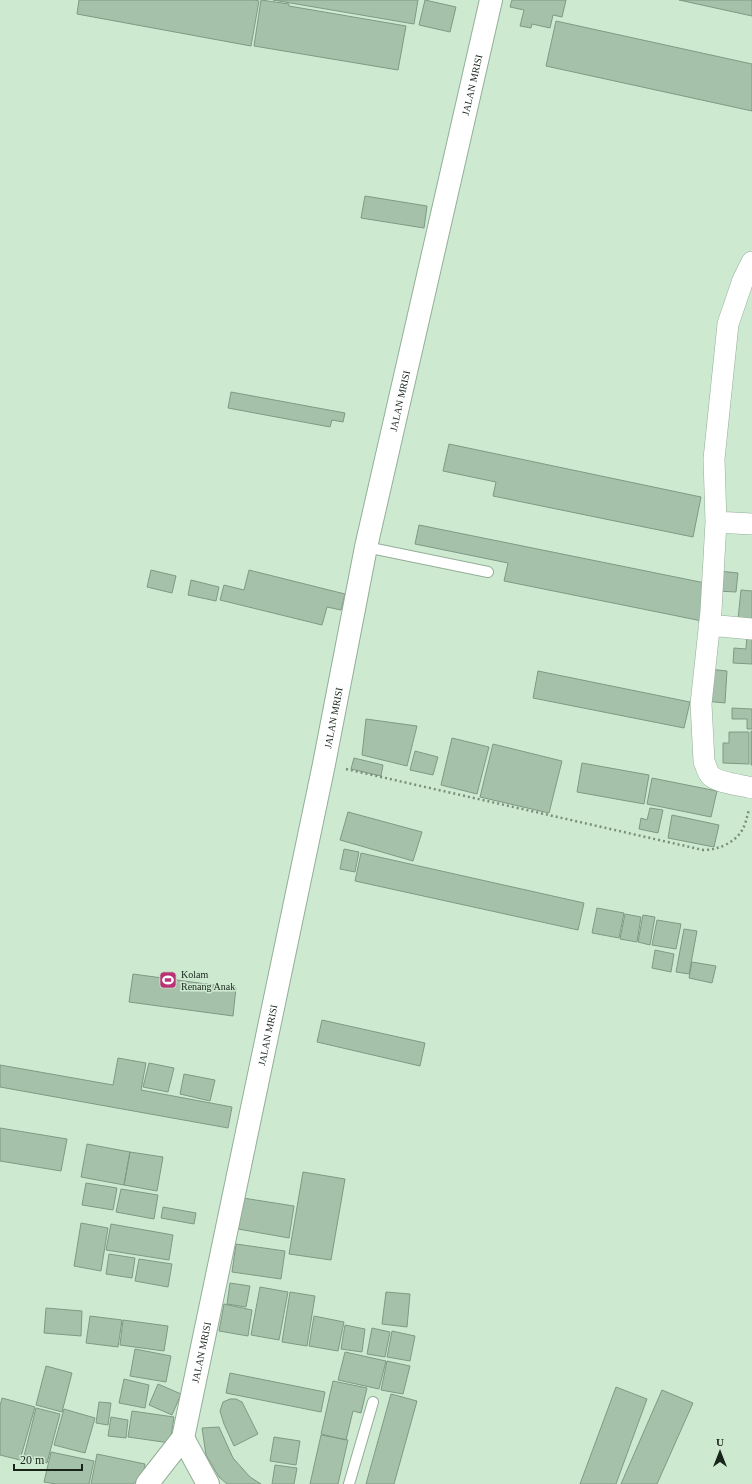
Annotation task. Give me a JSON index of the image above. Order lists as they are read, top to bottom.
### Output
{
  "streets": {
    "street": ["JALAN MRISI"]
  },
  "places": {
    "sports": ["Kolam Renang Anak"]
  },
  "scale_bar": "20 m",
  "north": "top"
}
